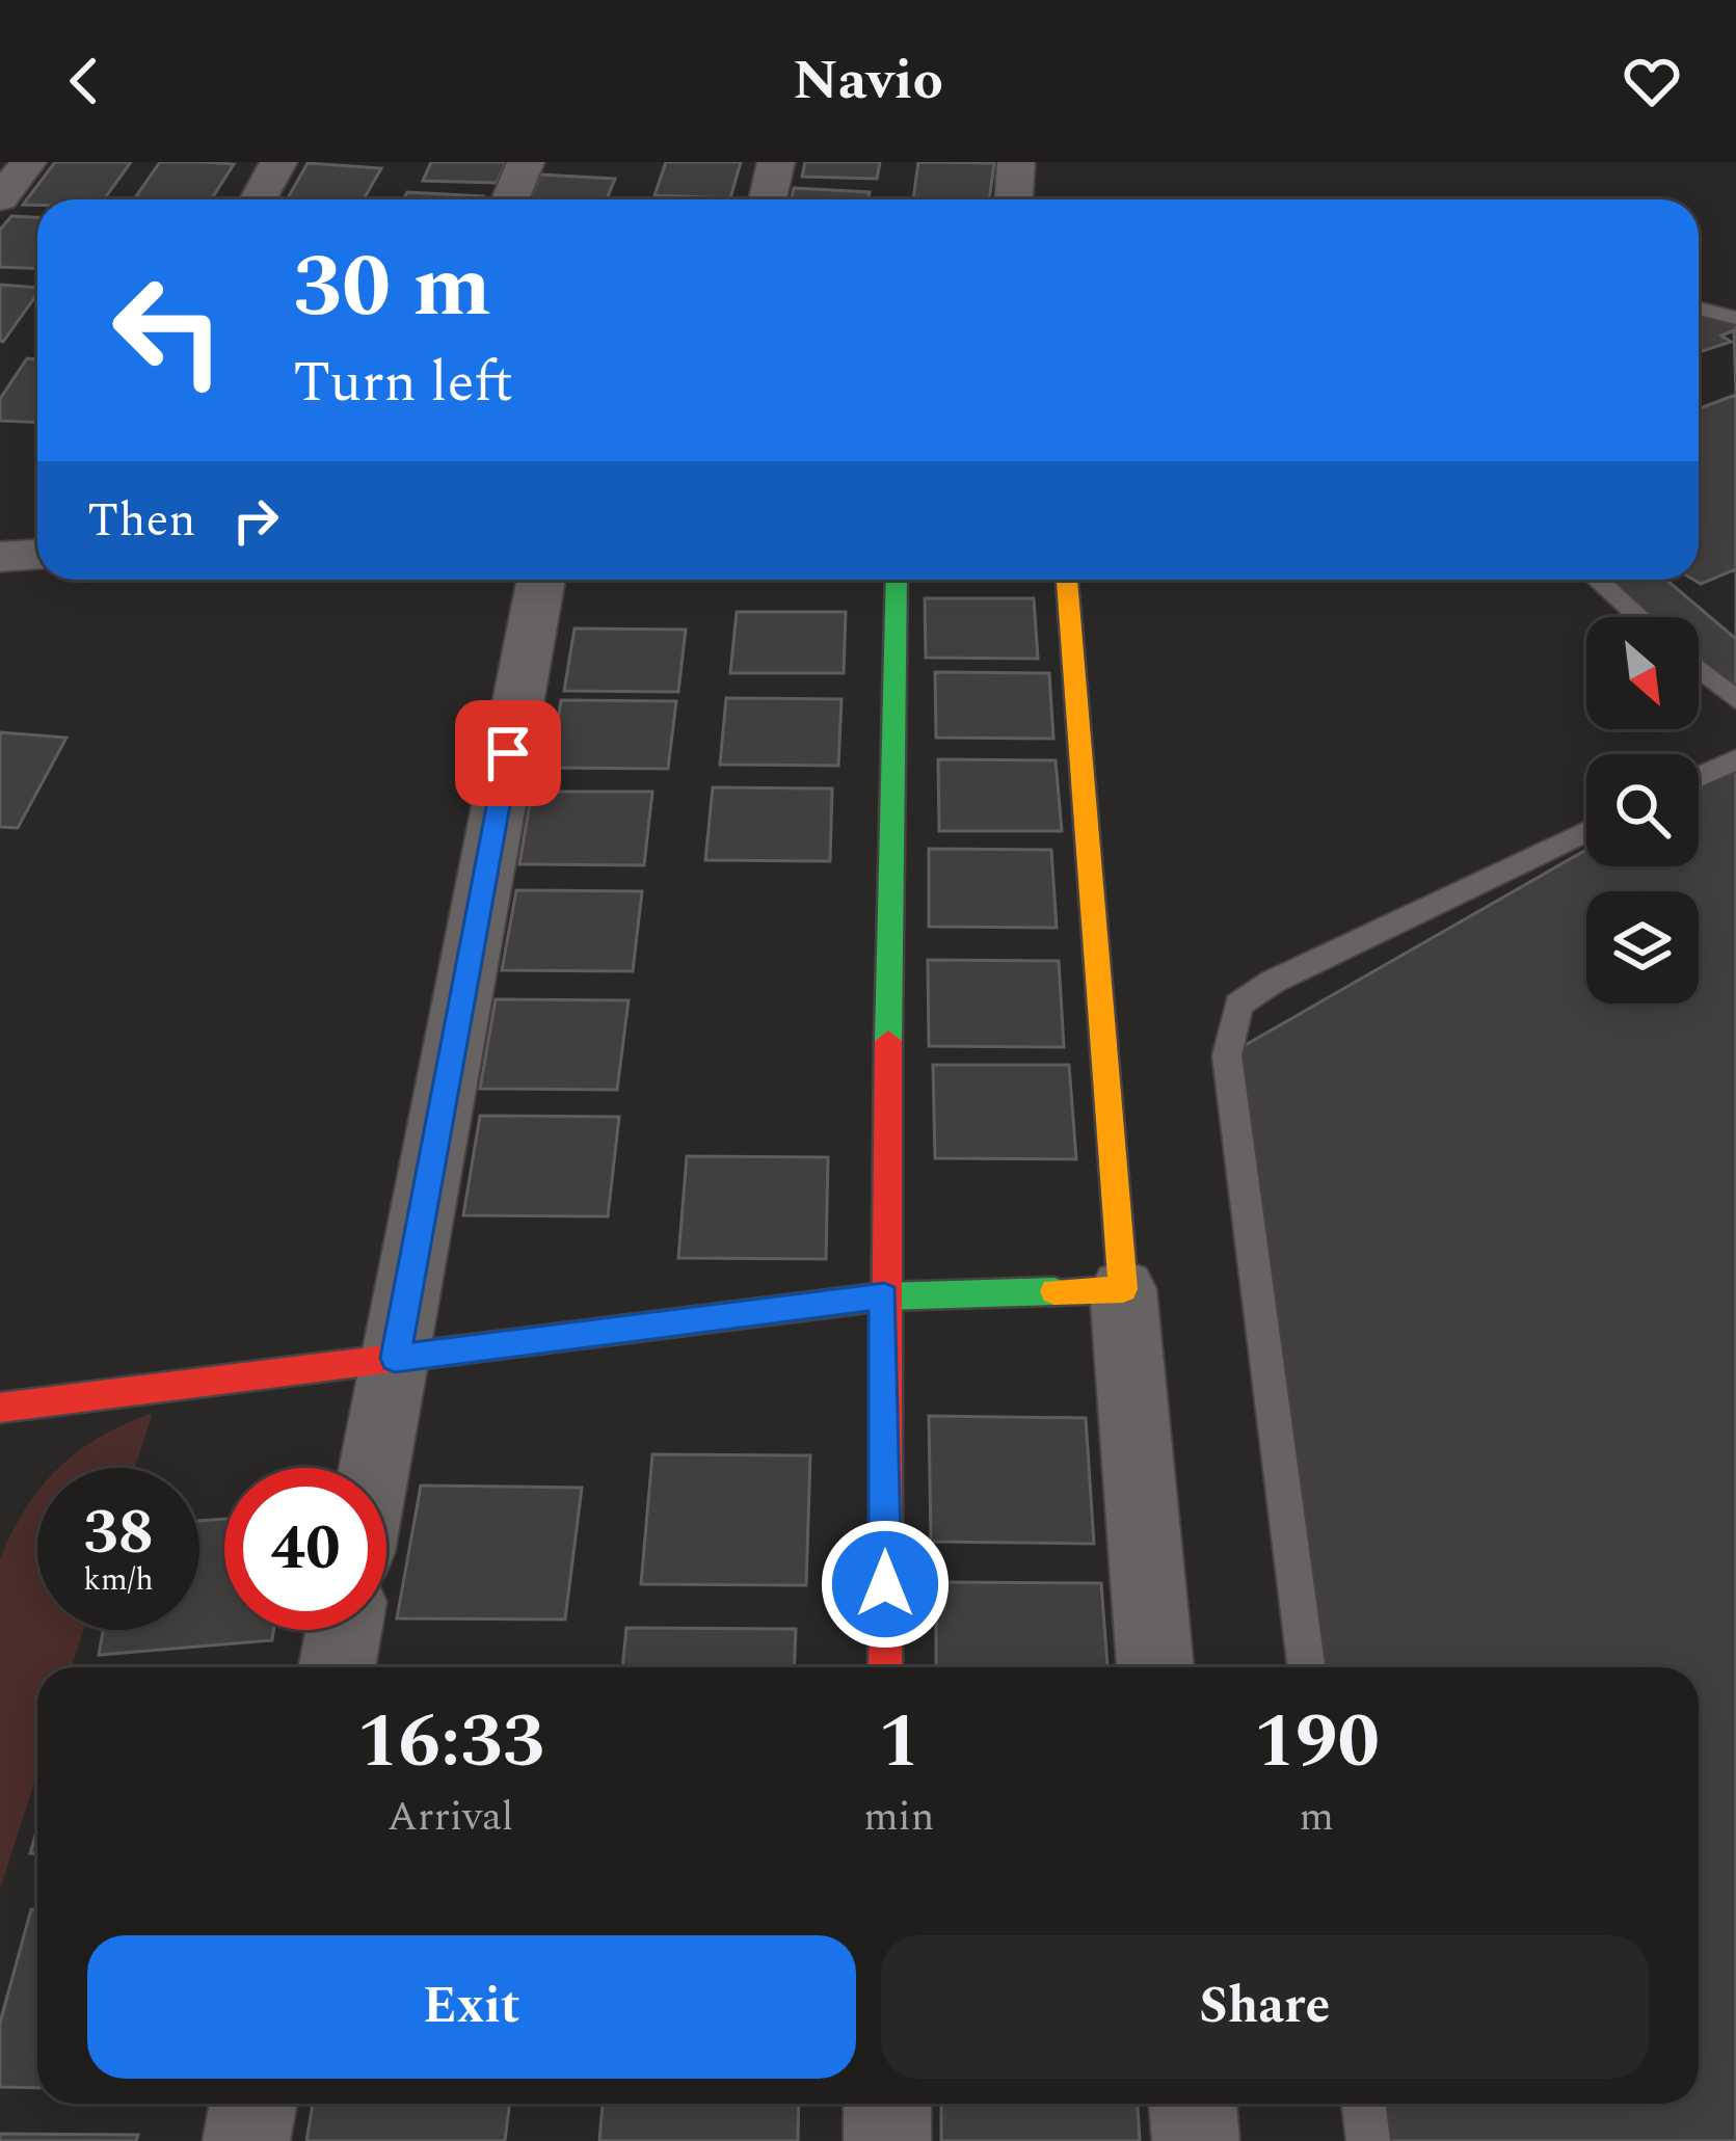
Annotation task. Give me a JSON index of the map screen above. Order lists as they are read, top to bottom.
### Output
{
  "north": "bottom right",
  "page": {
    "header": "Navio",
    "turn": ["30 m", "Turn left"],
    "then": "Then",
    "speed": "38 km/h",
    "limit": "40",
    "eta": [
      "16:33",
      "Arrival",
      "1",
      "min",
      "190",
      "m"
    ],
    "buttons": ["Exit", "Share"]
  }
}
